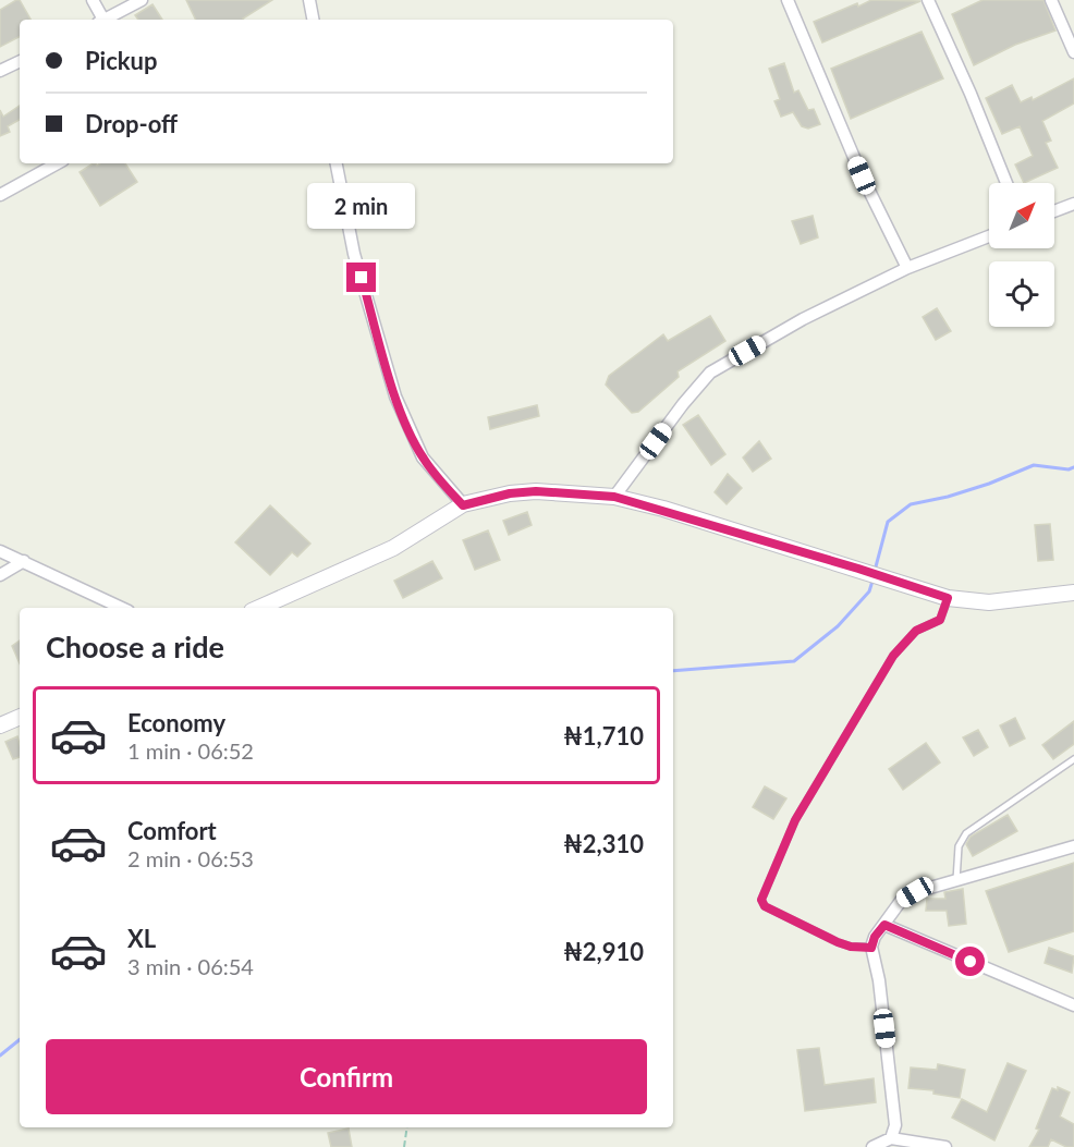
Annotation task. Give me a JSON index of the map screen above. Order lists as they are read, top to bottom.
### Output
{
  "north": "top right",
  "page": {
    "banner": ["Pickup", "Drop-off"],
    "bubble": "2 min",
    "heading": "Choose a ride",
    "list": [
      {
        "name": "Economy",
        "note": "1 min · 06:52",
        "value": "₦1,710"
      },
      {
        "name": "Comfort",
        "note": "2 min · 06:53",
        "value": "₦2,310"
      },
      {
        "name": "XL",
        "note": "3 min · 06:54",
        "value": "₦2,910"
      }
    ],
    "buttons": "Confirm"
  }
}
